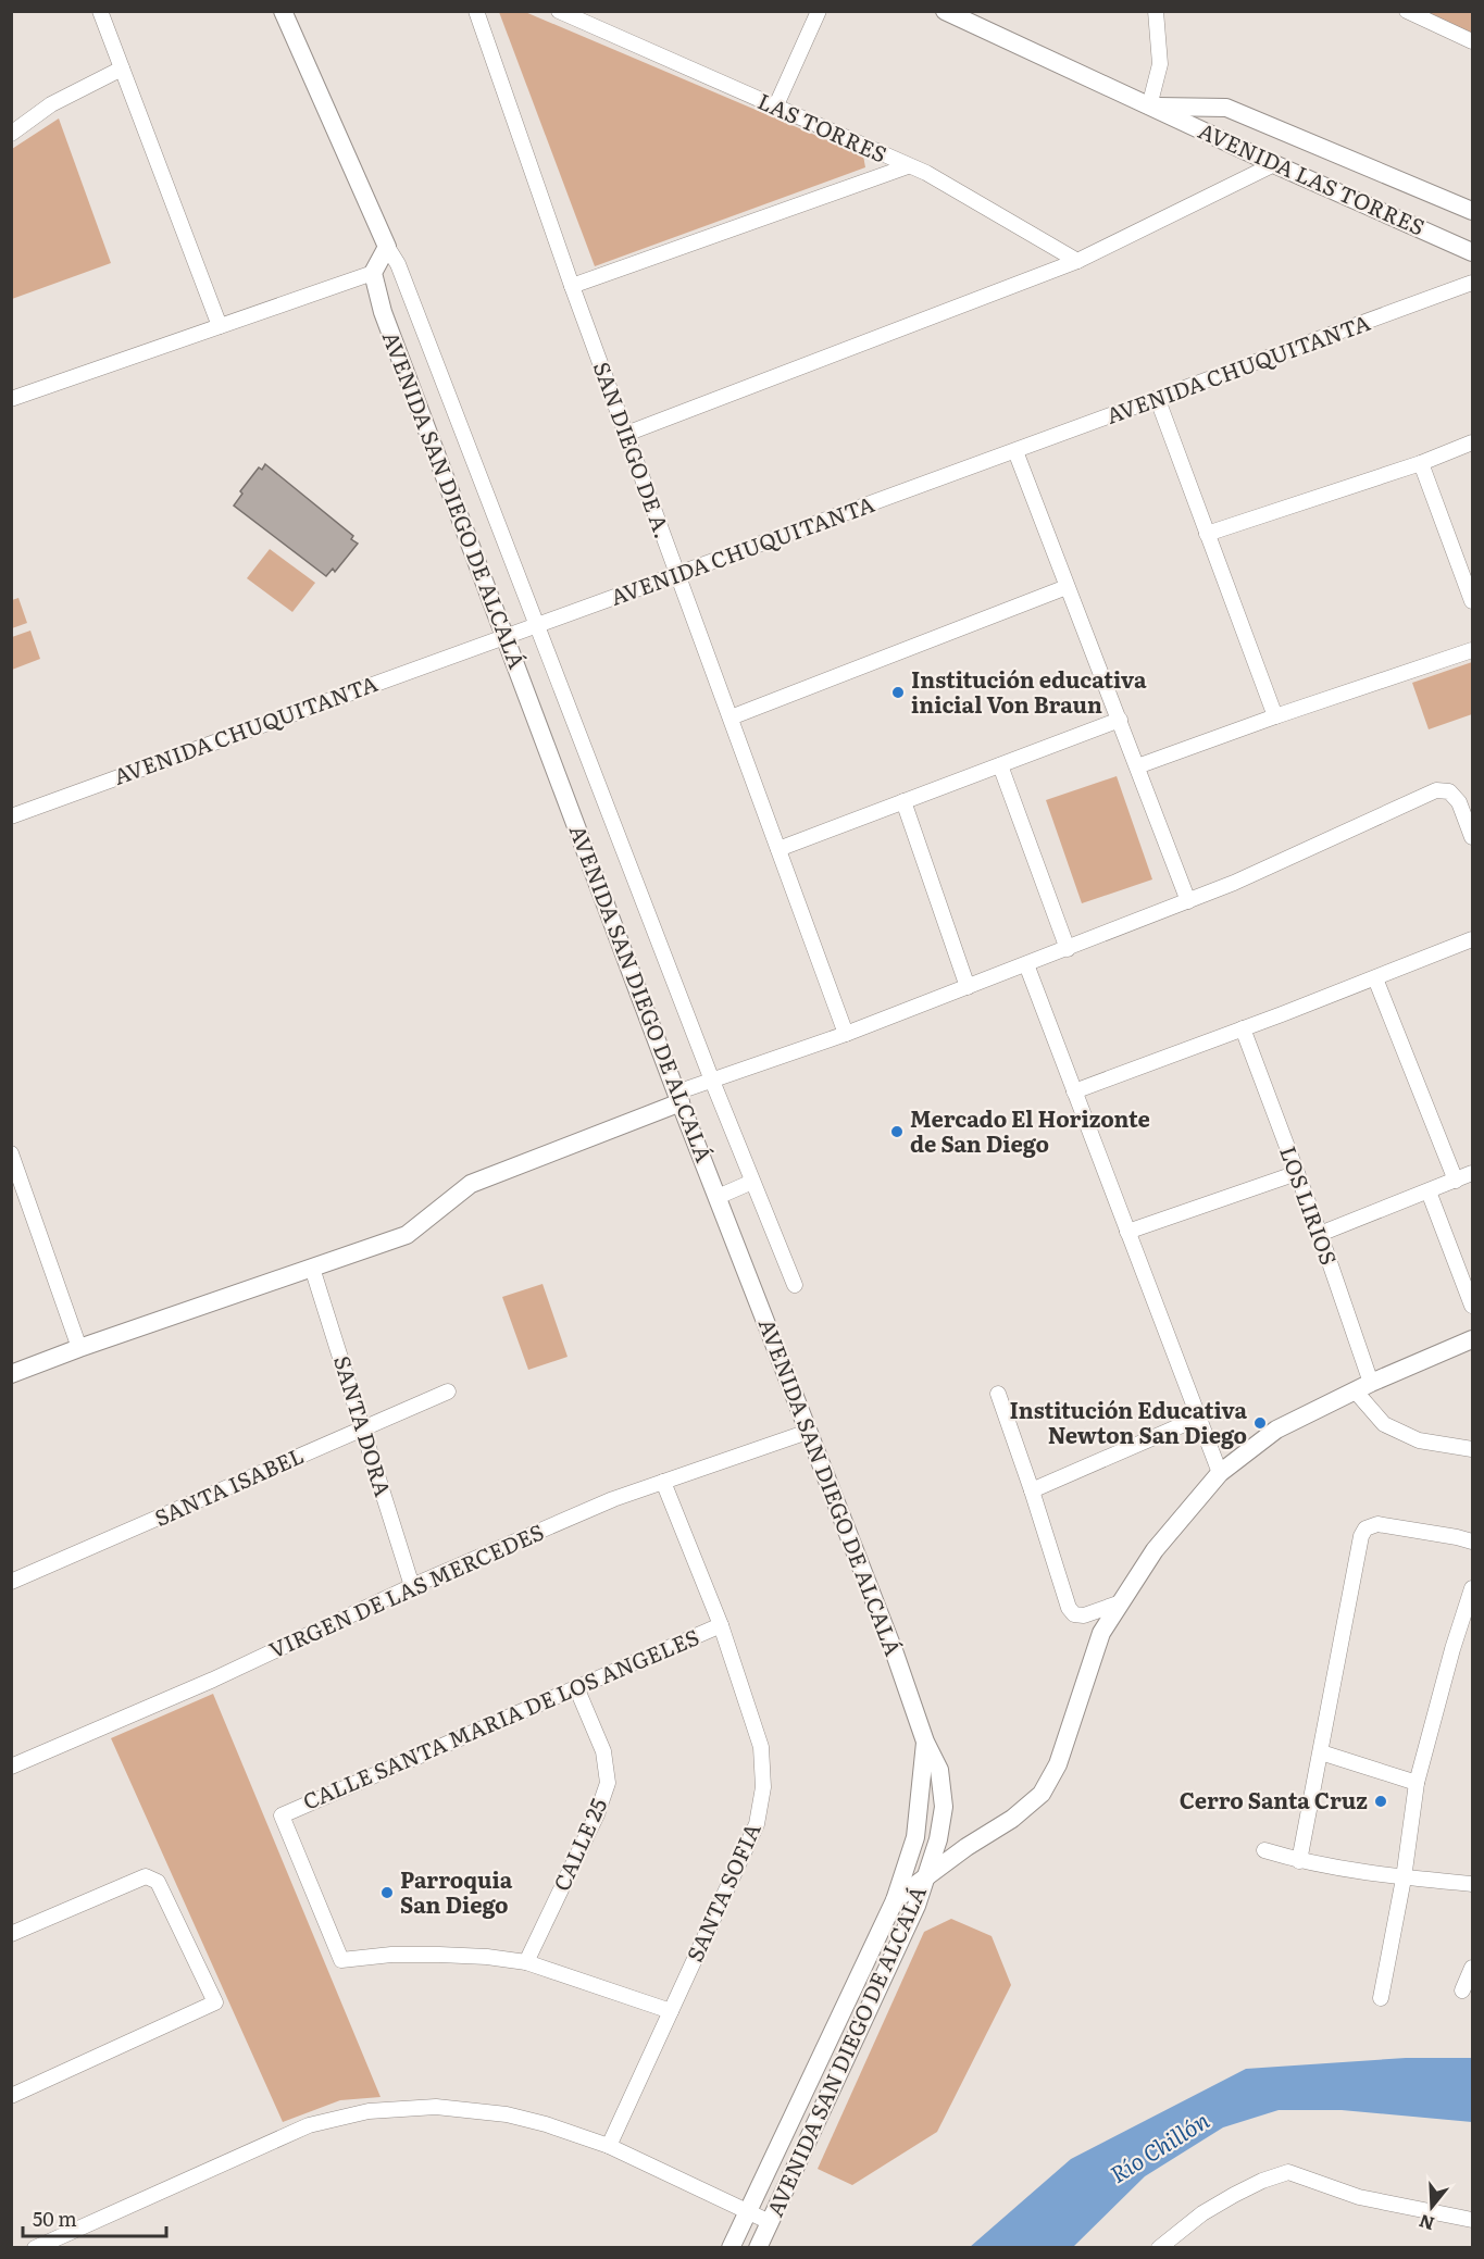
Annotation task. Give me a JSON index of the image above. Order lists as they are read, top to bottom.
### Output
{
  "streets": {
    "street": [
      "LAS TORRES",
      "AVENIDA LAS TORRES",
      "AVENIDA CHUQUITANTA",
      "SAN DIEGO DE A.",
      "AVENIDA SAN DIEGO DE ALCALÁ",
      "LOS LIRIOS",
      "SANTA DORA",
      "SANTA ISABEL",
      "VIRGEN DE LAS MERCEDES",
      "CALLE SANTA MARIA DE LOS ANGELES",
      "CALLE 25",
      "SANTA SOFIA"
    ]
  },
  "crossings": [
    ["AVENIDA CHUQUITANTA", "SAN DIEGO DE A."],
    ["AVENIDA CHUQUITANTA", "AVENIDA SAN DIEGO DE ALCALÁ"],
    ["AVENIDA SAN DIEGO DE ALCALÁ", "VIRGEN DE LAS MERCEDES"],
    ["SANTA DORA", "SANTA ISABEL"],
    ["SANTA DORA", "VIRGEN DE LAS MERCEDES"],
    ["VIRGEN DE LAS MERCEDES", "SANTA SOFIA"],
    ["CALLE SANTA MARIA DE LOS ANGELES", "CALLE 25"],
    ["CALLE SANTA MARIA DE LOS ANGELES", "SANTA SOFIA"]
  ],
  "water": ["Río Chillón"],
  "places": [
    "Institución educativa inicial Von Braun",
    "Mercado El Horizonte de San Diego",
    "Institución Educativa Newton San Diego",
    "Cerro Santa Cruz",
    "Parroquia San Diego"
  ],
  "scale_bar": "50 m",
  "north": "bottom"
}
